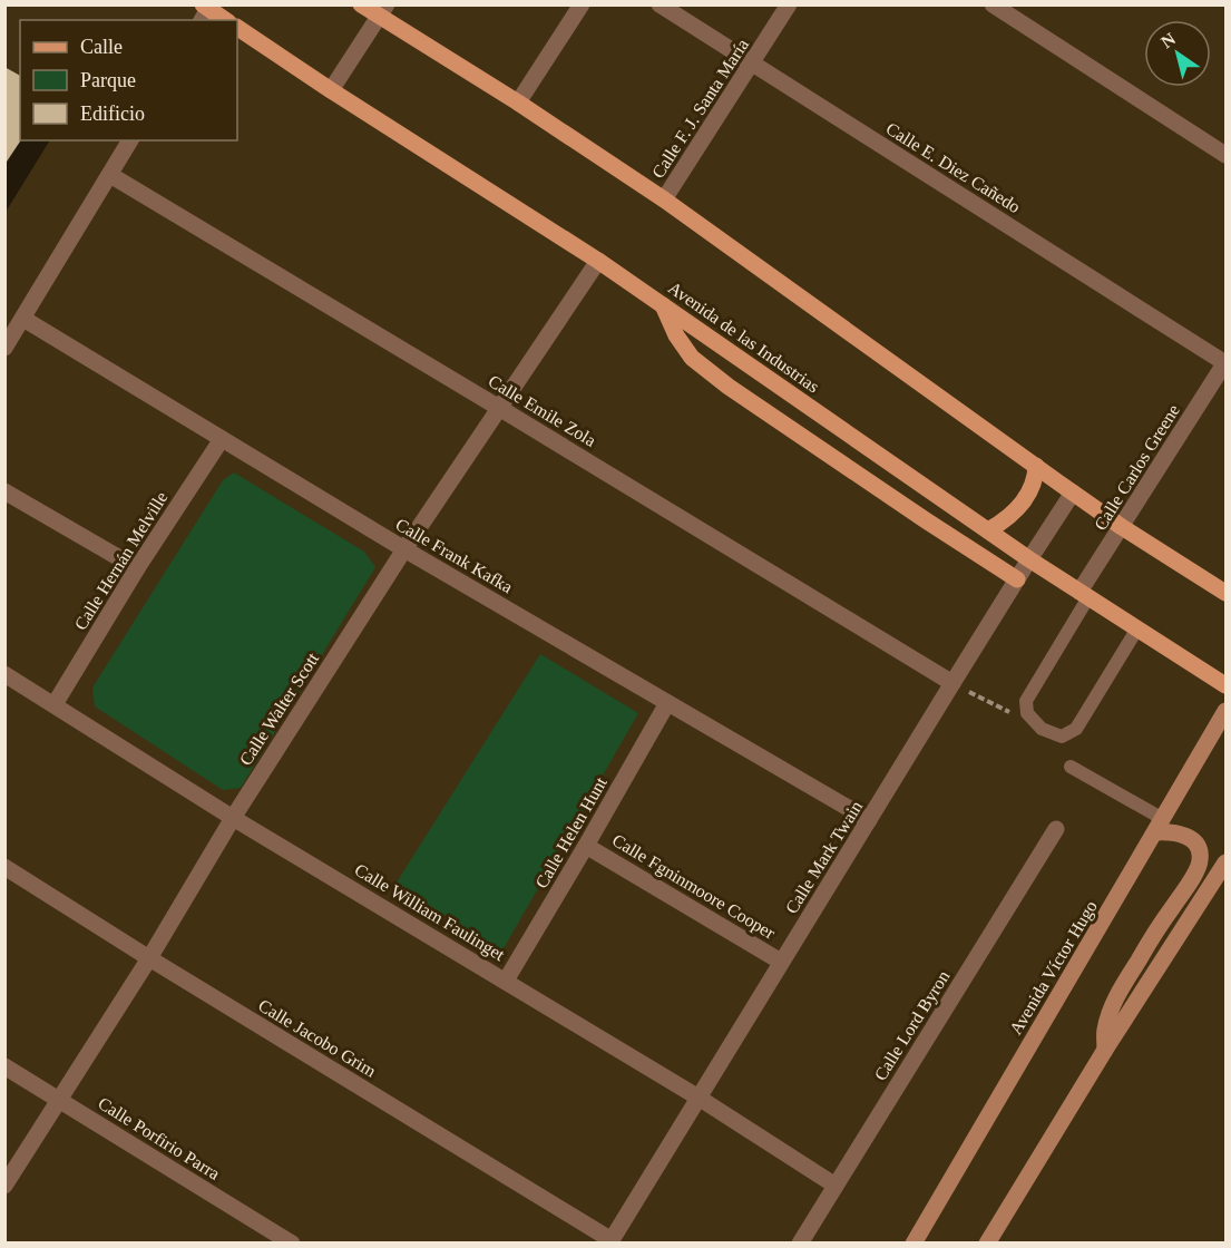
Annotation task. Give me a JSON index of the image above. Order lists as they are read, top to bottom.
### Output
{
  "streets": {
    "main road": ["Avenida de las Industrias"],
    "street": [
      "Calle F. J. Santa María",
      "Calle E. Diez Cañedo",
      "Calle Emile Zola",
      "Calle Carlos Greene",
      "Calle Frank Kafka",
      "Calle Hernán Melville",
      "Calle Walter Scott",
      "Calle Helen Hunt",
      "Calle Mark Twain",
      "Calle Fgninmoore Cooper",
      "Calle William Faulinget",
      "Avenida Víctor Hugo",
      "Calle Lord Byron",
      "Calle Jacobo Grim",
      "Calle Porfirio Parra"
    ]
  },
  "crossings": [
    ["Calle F. J. Santa María", "Calle E. Diez Cañedo"],
    ["Calle E. Diez Cañedo", "Calle Carlos Greene"],
    ["Avenida de las Industrias", "Calle Carlos Greene"],
    ["Avenida de las Industrias", "Calle Walter Scott"],
    ["Avenida de las Industrias", "Calle Mark Twain"],
    ["Calle Emile Zola", "Calle Walter Scott"],
    ["Calle Emile Zola", "Calle Mark Twain"],
    ["Calle Frank Kafka", "Calle Hernán Melville"],
    ["Calle Frank Kafka", "Calle Walter Scott"],
    ["Calle Frank Kafka", "Calle Helen Hunt"],
    ["Calle Frank Kafka", "Calle Mark Twain"],
    ["Calle Hernán Melville", "Calle William Faulinget"],
    ["Calle Walter Scott", "Calle William Faulinget"],
    ["Calle Walter Scott", "Calle Jacobo Grim"],
    ["Calle Walter Scott", "Calle Porfirio Parra"],
    ["Calle Helen Hunt", "Calle Fgninmoore Cooper"],
    ["Calle Helen Hunt", "Calle William Faulinget"],
    ["Calle Mark Twain", "Calle Fgninmoore Cooper"],
    ["Calle Mark Twain", "Calle William Faulinget"],
    ["Calle Mark Twain", "Calle Jacobo Grim"],
    ["Calle William Faulinget", "Calle Lord Byron"]
  ],
  "legend": ["Calle", "Parque", "Edificio"],
  "north": "top left"
}
